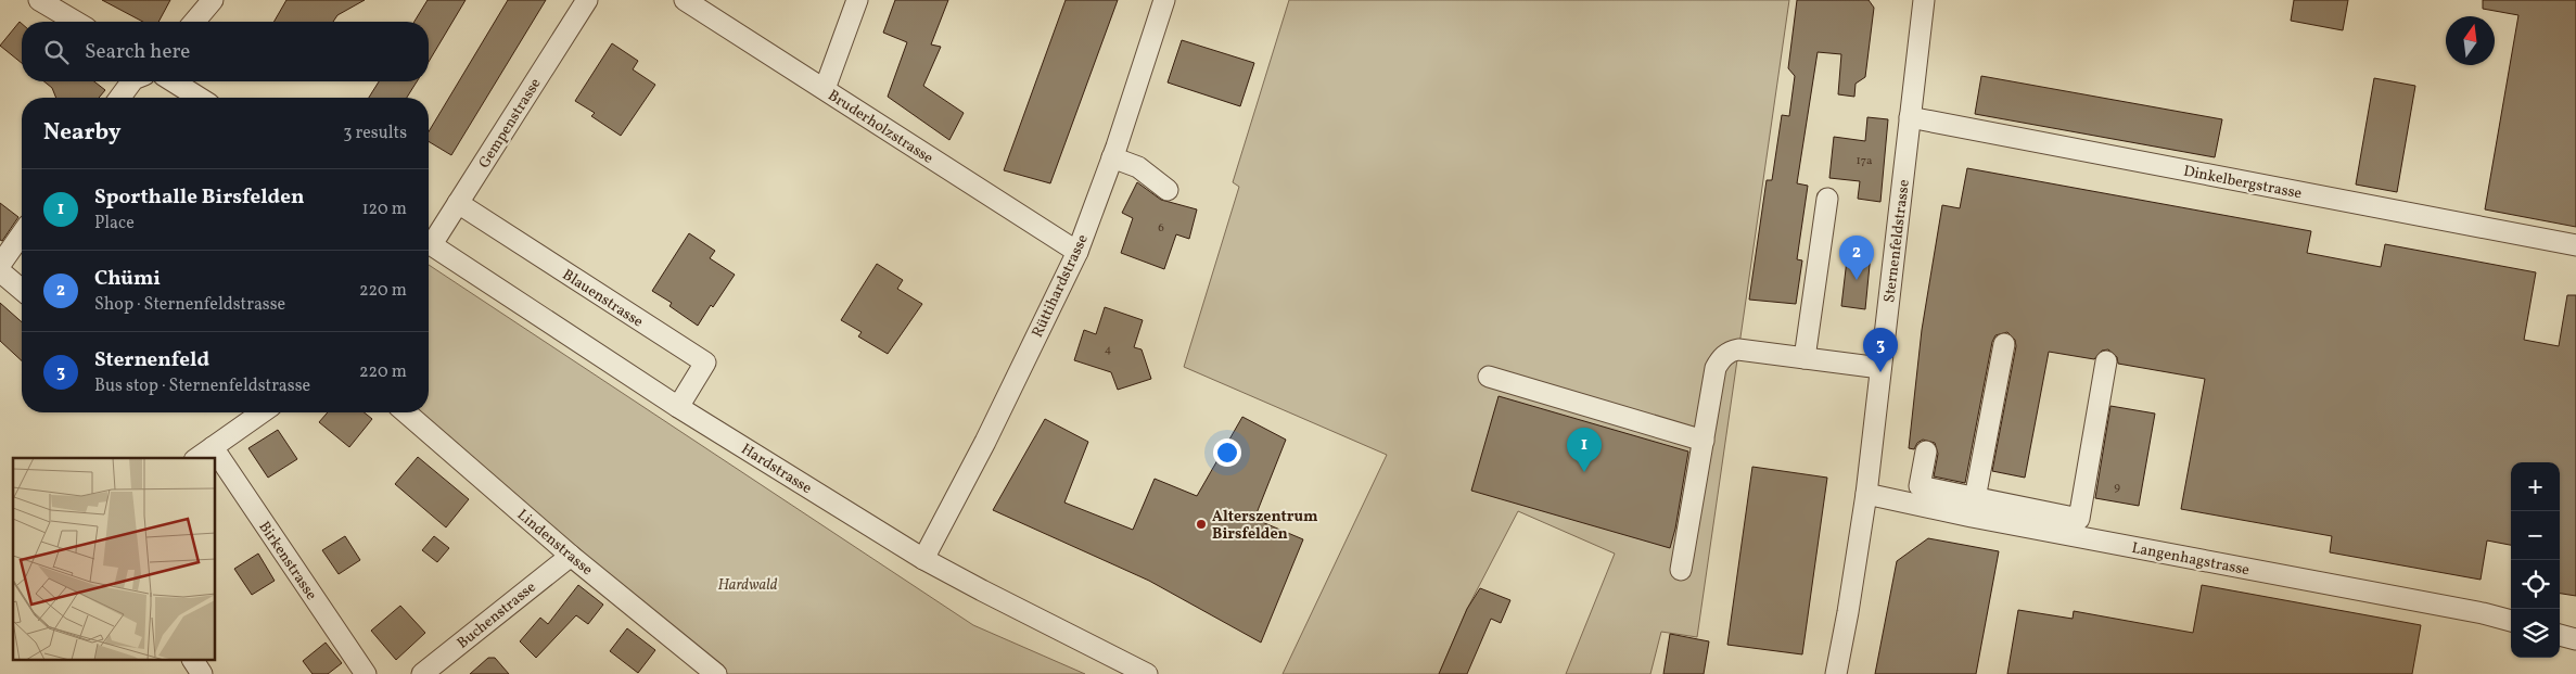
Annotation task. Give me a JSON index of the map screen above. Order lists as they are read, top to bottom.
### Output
{
  "streets": {
    "street": [
      "Gempenstrasse",
      "Bruderholzstrasse",
      "Dinkelbergstrasse",
      "Sternenfeldstrasse",
      "Rüttihardstrasse",
      "Blauenstrasse",
      "Hardstrasse",
      "Lindenstrasse",
      "Langenhagstrasse",
      "Birkenstrasse",
      "Buchenstrasse"
    ]
  },
  "crossings": [
    ["Gempenstrasse", "Blauenstrasse"],
    ["Bruderholzstrasse", "Rüttihardstrasse"],
    ["Dinkelbergstrasse", "Sternenfeldstrasse"],
    ["Sternenfeldstrasse", "Langenhagstrasse"],
    ["Rüttihardstrasse", "Hardstrasse"],
    ["Blauenstrasse", "Hardstrasse"],
    ["Lindenstrasse", "Buchenstrasse"]
  ],
  "parks": ["Hardwald"],
  "places": ["Alterszentrum Birsfelden"],
  "house_numbers": [
    "17a",
    "6",
    "4",
    "9"
  ],
  "north": "top",
  "page": {
    "search": "Search here",
    "heading": ["Nearby", "3 results"],
    "list": [
      {
        "mark": "1",
        "name": "Sporthalle Birsfelden",
        "note": "Place",
        "value": "120 m"
      },
      {
        "mark": "2",
        "name": "Chümi",
        "note": "Shop · Sternenfeldstrasse",
        "value": "220 m"
      },
      {
        "mark": "3",
        "name": "Sternenfeld",
        "note": "Bus stop · Sternenfeldstrasse",
        "value": "220 m"
      }
    ],
    "pins": ["2", "3", "1"],
    "map_buttons": ["+", "−"]
  }
}
